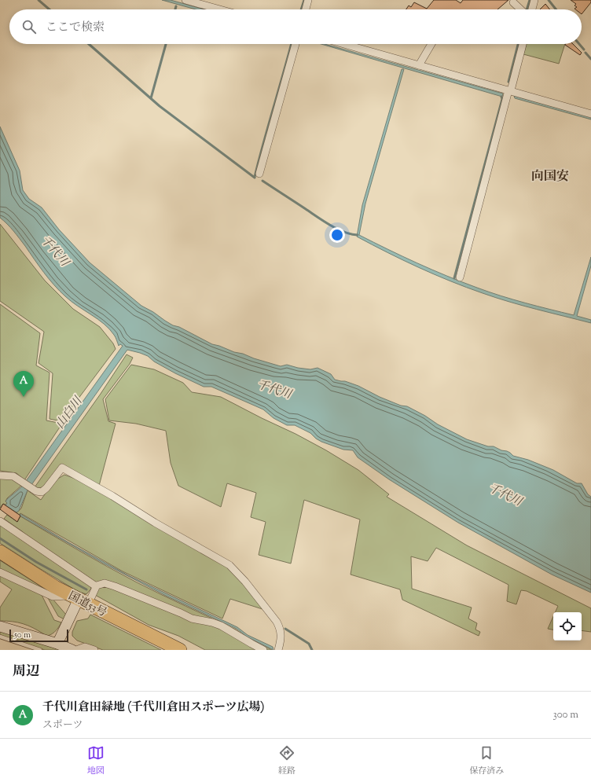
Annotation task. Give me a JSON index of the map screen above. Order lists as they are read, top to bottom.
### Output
{
  "streets": {
    "highway": ["国道53号"]
  },
  "districts": ["向国安"],
  "water": ["千代川", "山白川"],
  "scale_bar": "50 m",
  "page": {
    "search": "ここで検索",
    "pins": "A",
    "scale": "50 m",
    "heading": "周辺",
    "list": [
      {
        "mark": "A",
        "name": "千代川倉田緑地 (千代川倉田スポーツ広場)",
        "note": "スポーツ",
        "value": "300 m"
      }
    ],
    "nav": ["地図", "経路", "保存済み"]
  }
}
